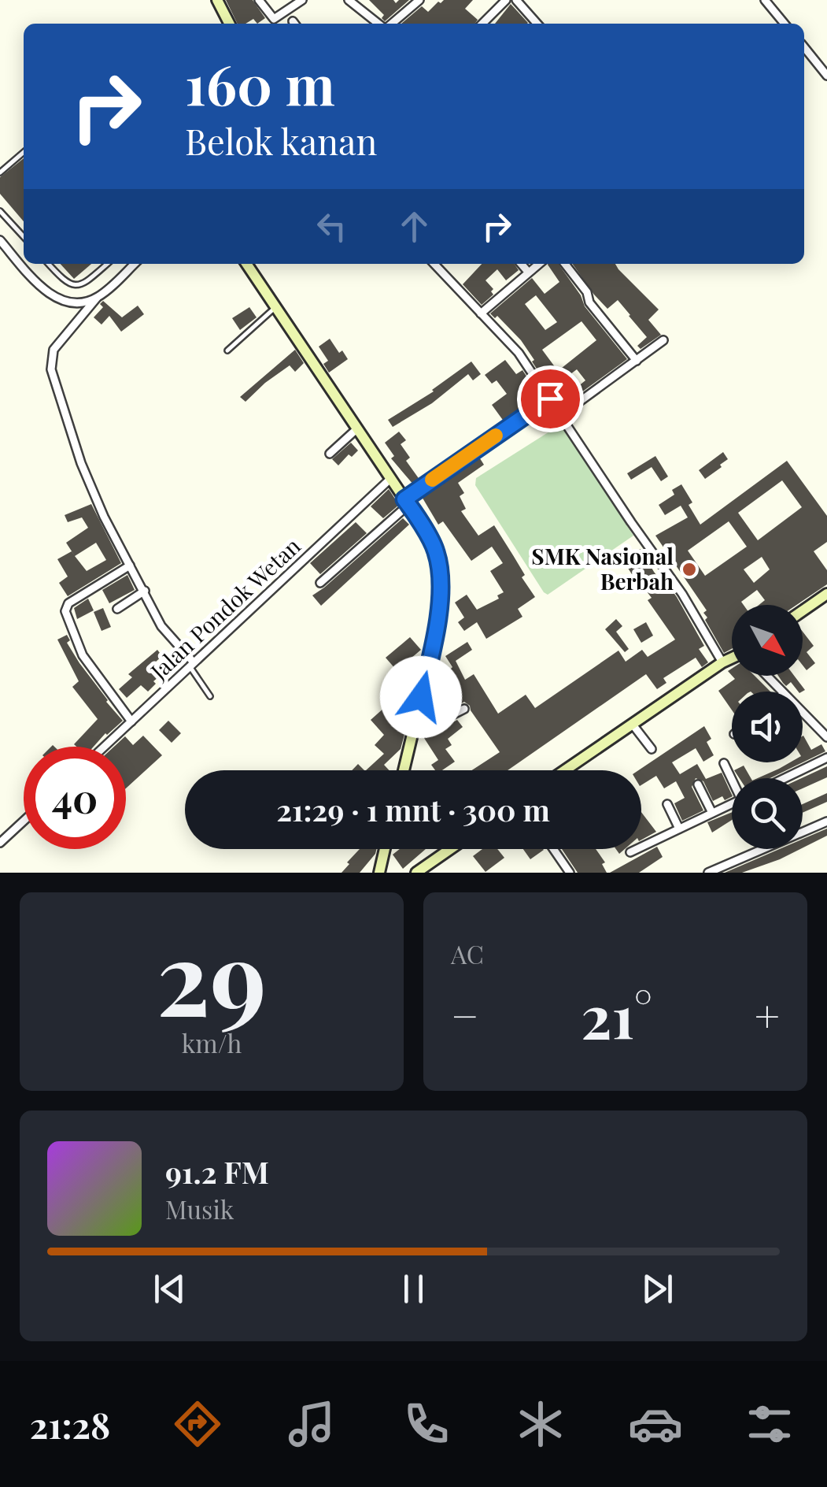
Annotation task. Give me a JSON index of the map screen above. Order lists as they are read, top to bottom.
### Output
{
  "streets": {
    "street": ["Jalan Pondok Wetan"]
  },
  "places": ["SMK Nasional Berbah"],
  "north": "bottom right",
  "page": {
    "turn": ["160 m", "Belok kanan"],
    "limit": "40",
    "trip": "21:29 · 1 mnt · 300 m",
    "tile": [
      ["29", "km/h"],
      "AC"
    ],
    "heat": ["−", "21°", "+"],
    "song": ["91.2 FM", "Musik"],
    "tabs": "21:28"
  }
}
